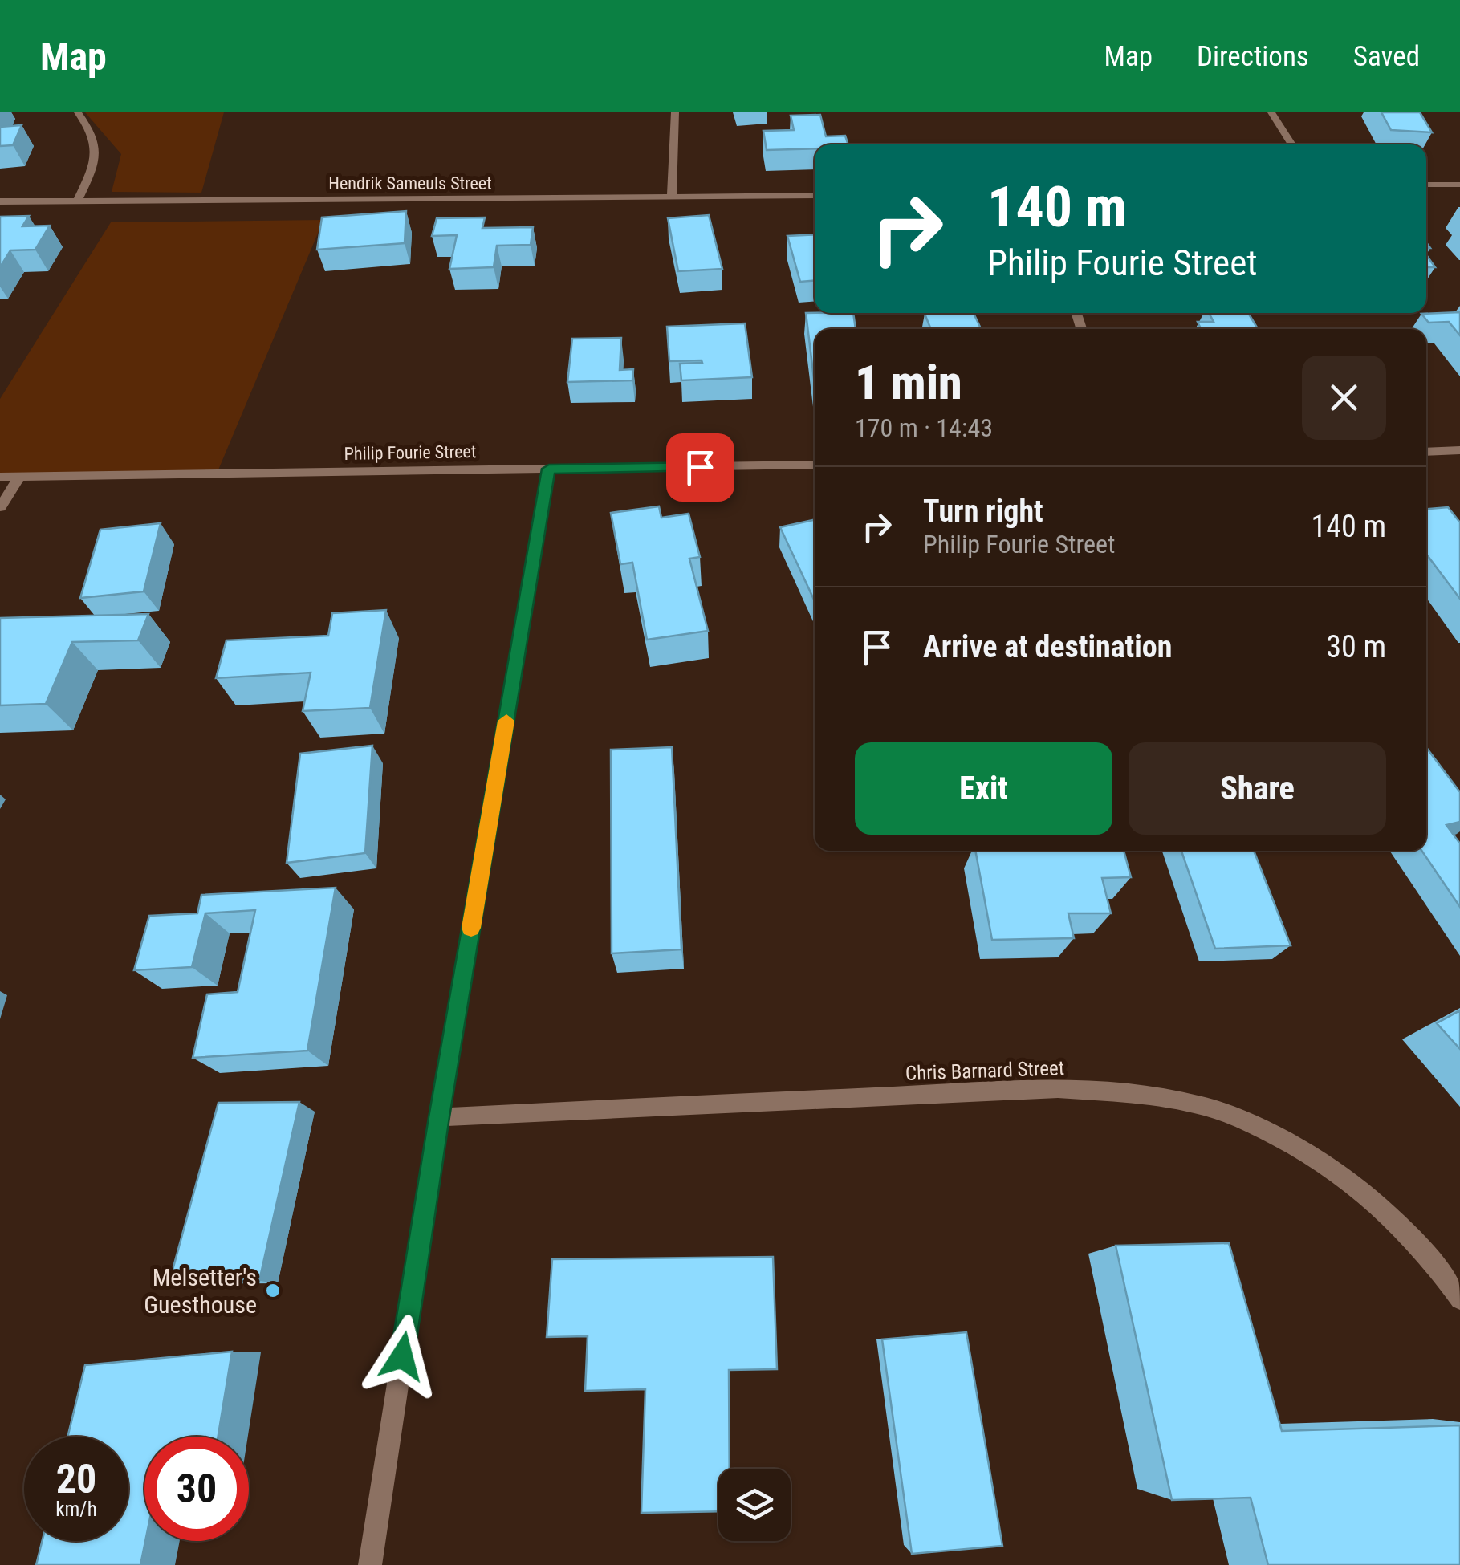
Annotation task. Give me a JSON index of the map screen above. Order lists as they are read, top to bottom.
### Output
{
  "streets": {
    "street": ["Hendrik Sameuls Street", "Philip Fourie Street", "Chris Barnard Street"]
  },
  "places": ["Melsetter's Guesthouse"],
  "page": {
    "header": "Map",
    "nav": ["Map", "Directions", "Saved"],
    "turn": ["140 m", "Philip Fourie Street"],
    "heading": ["1 min", "170 m · 14:43"],
    "list": [
      {
        "name": "Turn right",
        "note": "Philip Fourie Street",
        "value": "140 m"
      },
      {
        "name": "Arrive at destination",
        "value": "30 m"
      }
    ],
    "buttons": ["Exit", "Share"],
    "speed": "20 km/h",
    "limit": "30"
  }
}
